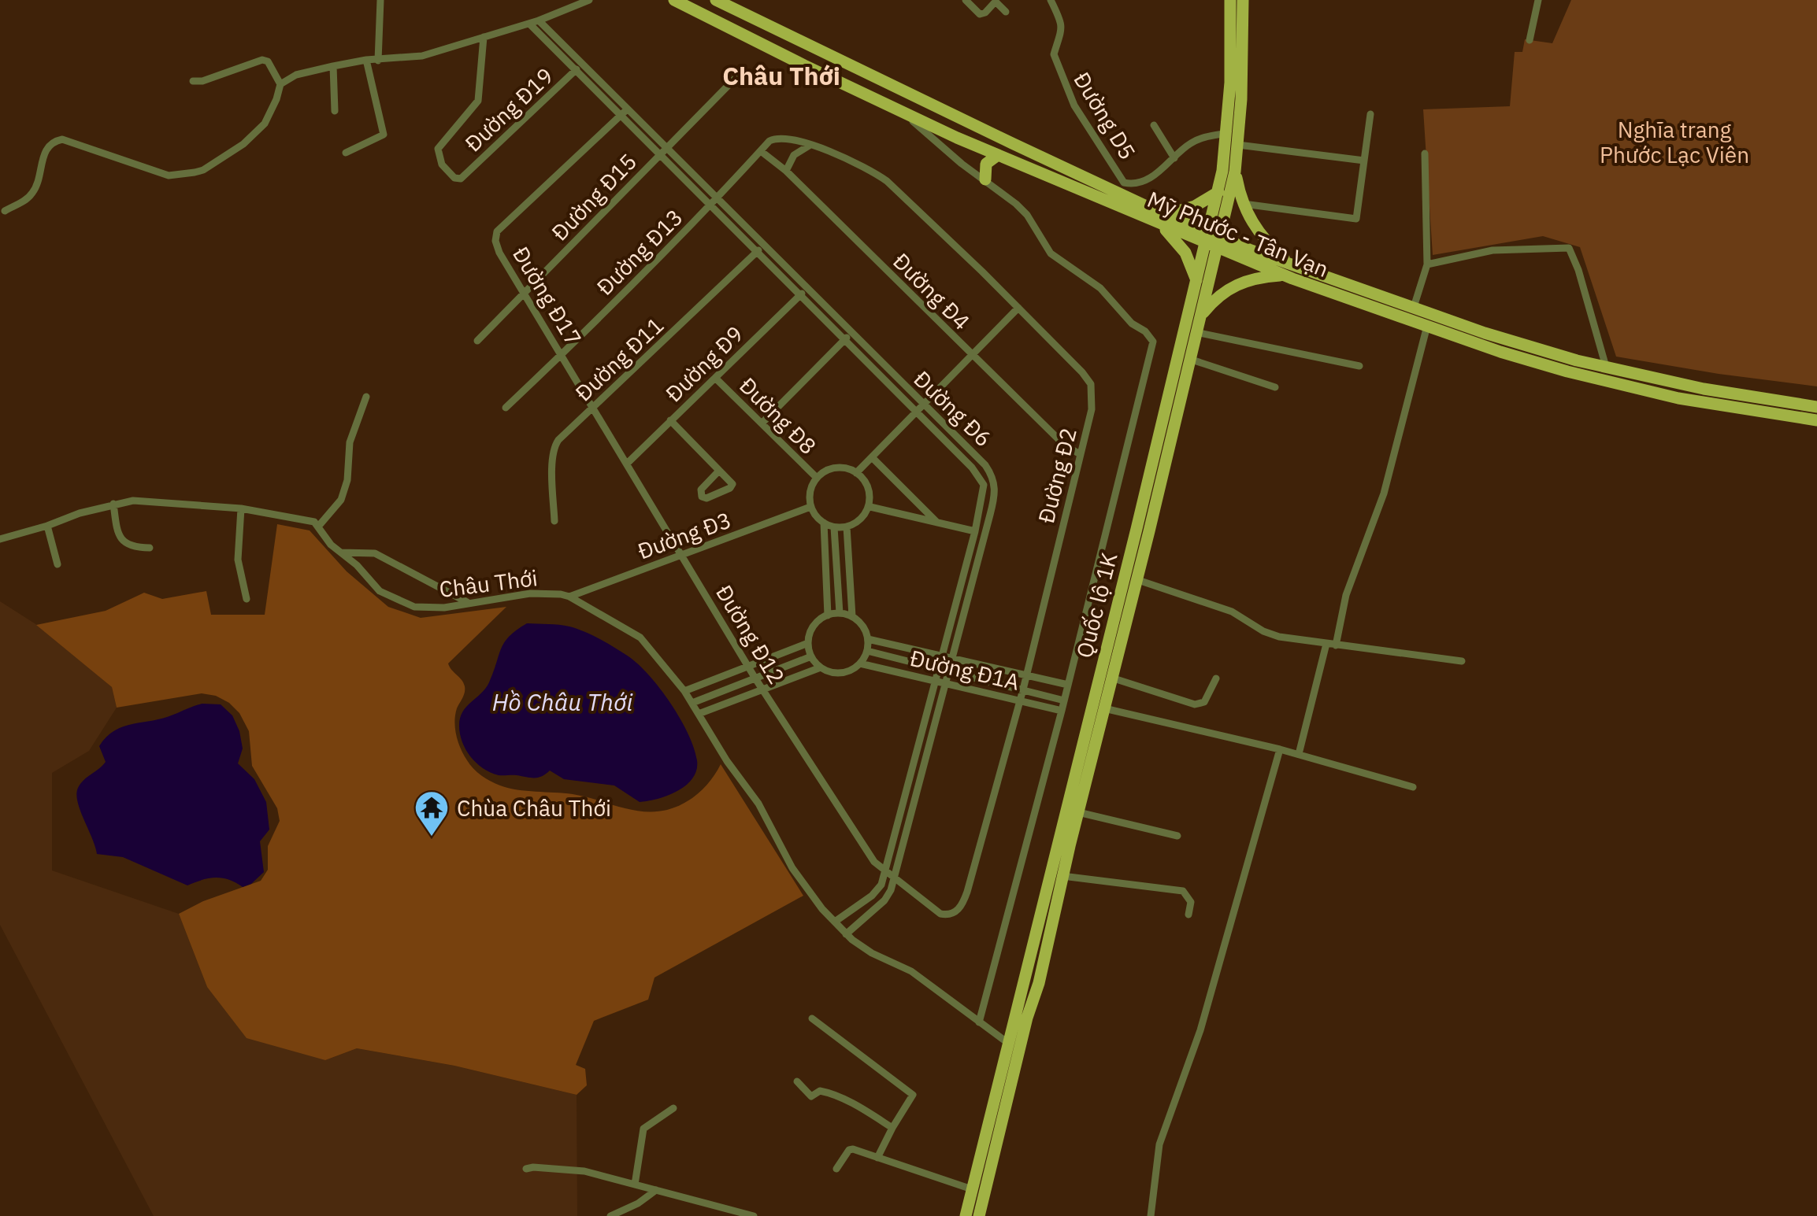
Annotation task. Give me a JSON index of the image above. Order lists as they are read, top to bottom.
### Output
{
  "streets": {
    "main road": ["Mỹ Phước - Tân Vạn", "Quốc lộ 1K"],
    "street": [
      "Đường Đ19",
      "Đường D5",
      "Đường Đ15",
      "Đường Đ13",
      "Đường Đ4",
      "Đường Đ17",
      "Đường Đ11",
      "Đường Đ9",
      "Đường Đ6",
      "Đường Đ8",
      "Đường Đ2",
      "Đường Đ3",
      "Châu Thới",
      "Đường Đ12",
      "Đường Đ1A"
    ]
  },
  "crossings": [
    ["Đường Đ19", "Đường Đ6"],
    ["Đường D5", "Quốc lộ 1K"],
    ["Đường Đ15", "Đường Đ17"],
    ["Đường Đ15", "Đường Đ6"],
    ["Mỹ Phước - Tân Vạn", "Quốc lộ 1K"],
    ["Đường Đ13", "Đường Đ4"],
    ["Đường Đ13", "Đường Đ17"],
    ["Đường Đ13", "Đường Đ6"],
    ["Đường Đ13", "Đường Đ2"],
    ["Đường Đ4", "Đường Đ2"],
    ["Đường Đ17", "Đường Đ11"],
    ["Đường Đ17", "Đường Đ6"],
    ["Đường Đ17", "Đường Đ12"],
    ["Đường Đ11", "Đường Đ6"],
    ["Đường Đ11", "Đường Đ12"],
    ["Đường Đ9", "Đường Đ6"],
    ["Đường Đ9", "Đường Đ8"],
    ["Đường Đ9", "Đường Đ12"],
    ["Đường Đ6", "Đường Đ2"],
    ["Đường Đ6", "Châu Thới"],
    ["Đường Đ6", "Đường Đ12"],
    ["Đường Đ6", "Đường Đ1A"],
    ["Đường Đ8", "Đường Đ3"],
    ["Đường Đ2", "Đường Đ1A"],
    ["Đường Đ3", "Châu Thới"],
    ["Đường Đ3", "Đường Đ12"],
    ["Châu Thới", "Quốc lộ 1K"]
  ],
  "districts": ["Châu Thới"],
  "water": ["Hồ Châu Thới"],
  "parks": ["Nghĩa trang Phước Lạc Viên"],
  "places": {
    "temple": ["Chùa Châu Thới"]
  }
}
